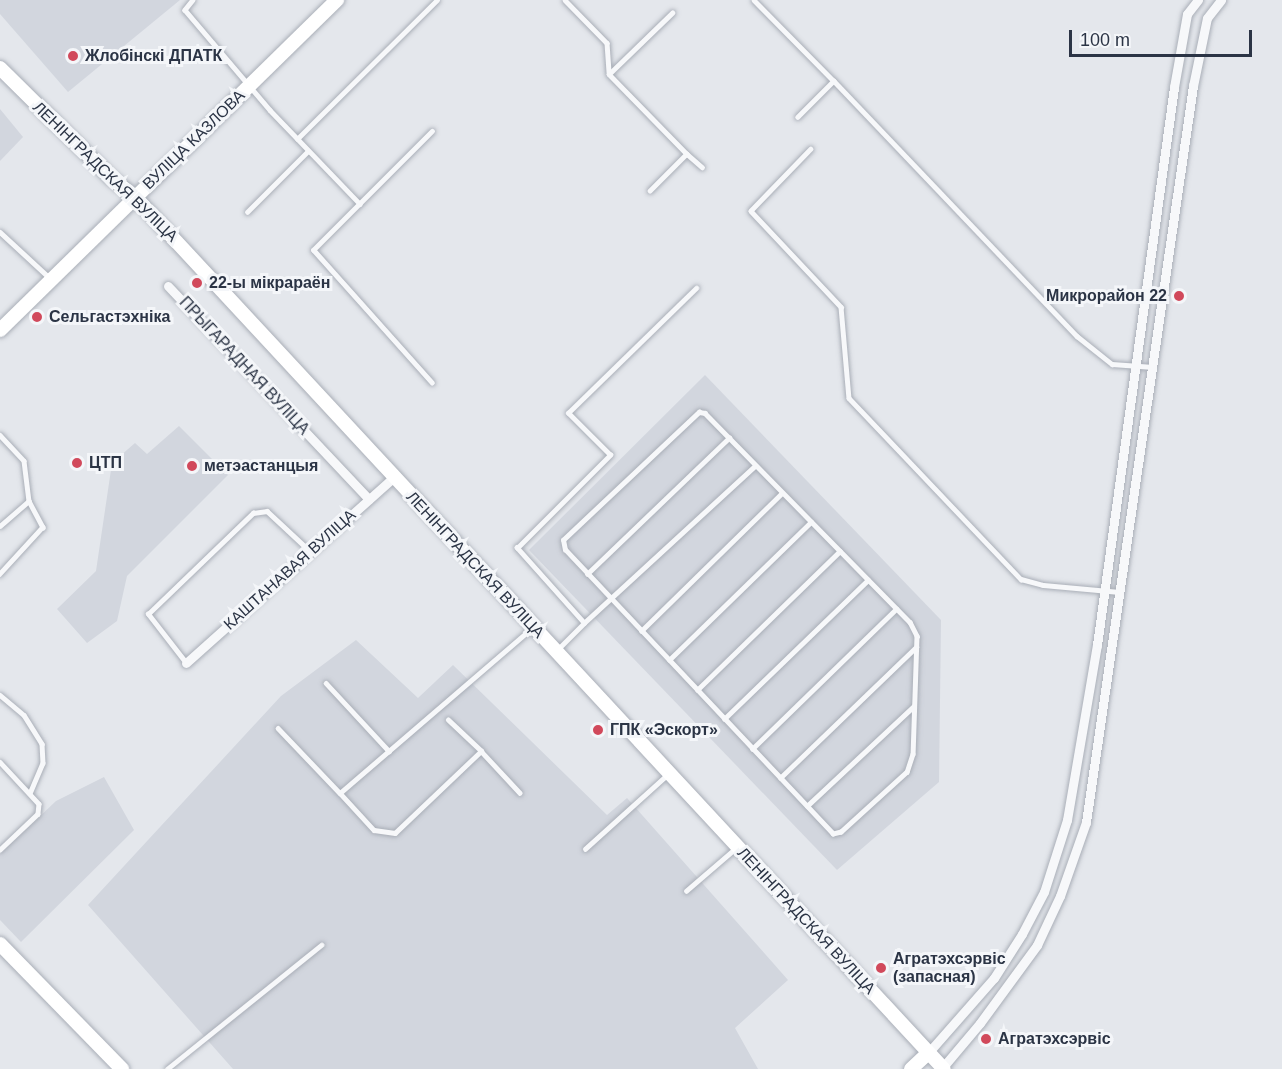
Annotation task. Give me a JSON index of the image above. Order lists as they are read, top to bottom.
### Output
{
  "streets": {
    "main road": ["ВУЛІЦА КАЗЛОВА", "ЛЕНІНГРАДСКАЯ ВУЛІЦА"],
    "street": ["ПРЫГАРАДНАЯ ВУЛІЦА", "КАШТАНАВАЯ ВУЛІЦА"]
  },
  "crossings": [
    ["ВУЛІЦА КАЗЛОВА", "ЛЕНІНГРАДСКАЯ ВУЛІЦА"],
    ["ЛЕНІНГРАДСКАЯ ВУЛІЦА", "КАШТАНАВАЯ ВУЛІЦА"],
    ["ПРЫГАРАДНАЯ ВУЛІЦА", "КАШТАНАВАЯ ВУЛІЦА"]
  ],
  "places": [
    "Жлобінскі ДПАТК",
    "22-ы мікрараён",
    "Микрорайон 22",
    "Сельгастэхніка",
    "ЦТП",
    "метэастанцыя",
    "ГПК «Эскорт»",
    "Агратэхсэрвіс (запасная)",
    "Агратэхсэрвіс"
  ],
  "scale_bar": "100 m"
}
